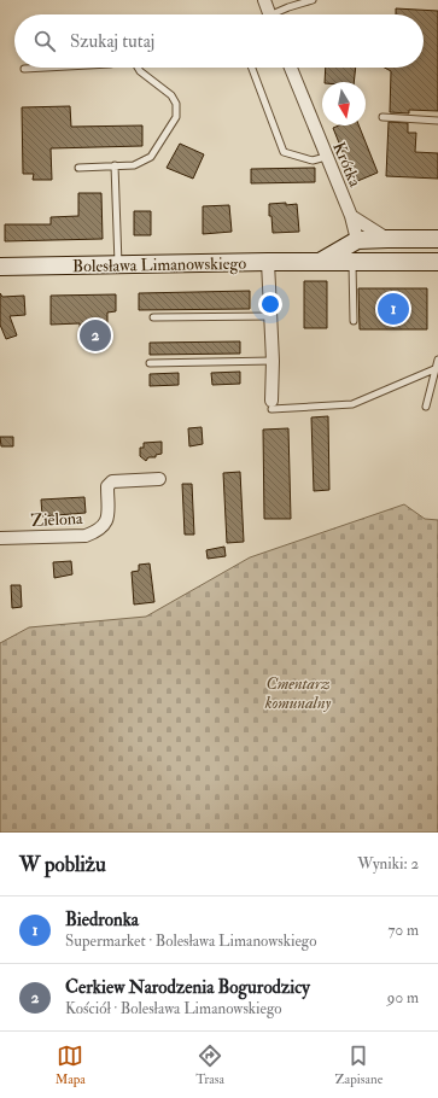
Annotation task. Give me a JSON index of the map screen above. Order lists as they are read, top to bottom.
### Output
{
  "streets": {
    "street": ["Krótka", "Bolesława Limanowskiego", "Zielona"]
  },
  "crossings": [
    ["Krótka", "Bolesława Limanowskiego"]
  ],
  "parks": ["Cmentarz komunalny"],
  "north": "bottom",
  "page": {
    "search": "Szukaj tutaj",
    "pins": ["1", "2"],
    "heading": ["W pobliżu", "Wyniki: 2"],
    "list": [
      {
        "mark": "1",
        "name": "Biedronka",
        "note": "Supermarket · Bolesława Limanowskiego",
        "value": "70 m"
      },
      {
        "mark": "2",
        "name": "Cerkiew Narodzenia Bogurodzicy",
        "note": "Kościół · Bolesława Limanowskiego",
        "value": "90 m"
      }
    ],
    "nav": ["Mapa", "Trasa", "Zapisane"]
  }
}
